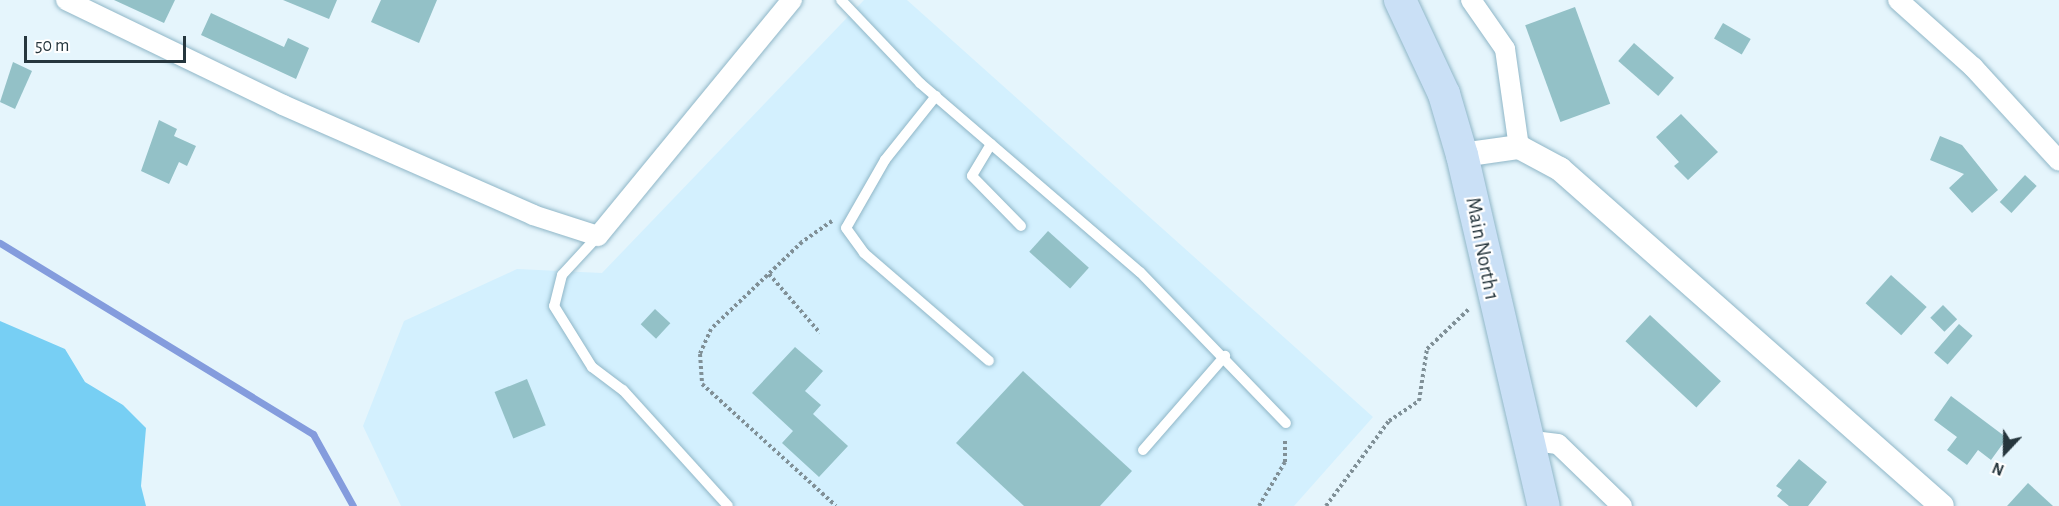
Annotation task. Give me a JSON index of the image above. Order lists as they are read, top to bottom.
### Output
{
  "streets": {
    "main road": ["Main North 1"]
  },
  "scale_bar": "50 m",
  "north": "bottom"
}
